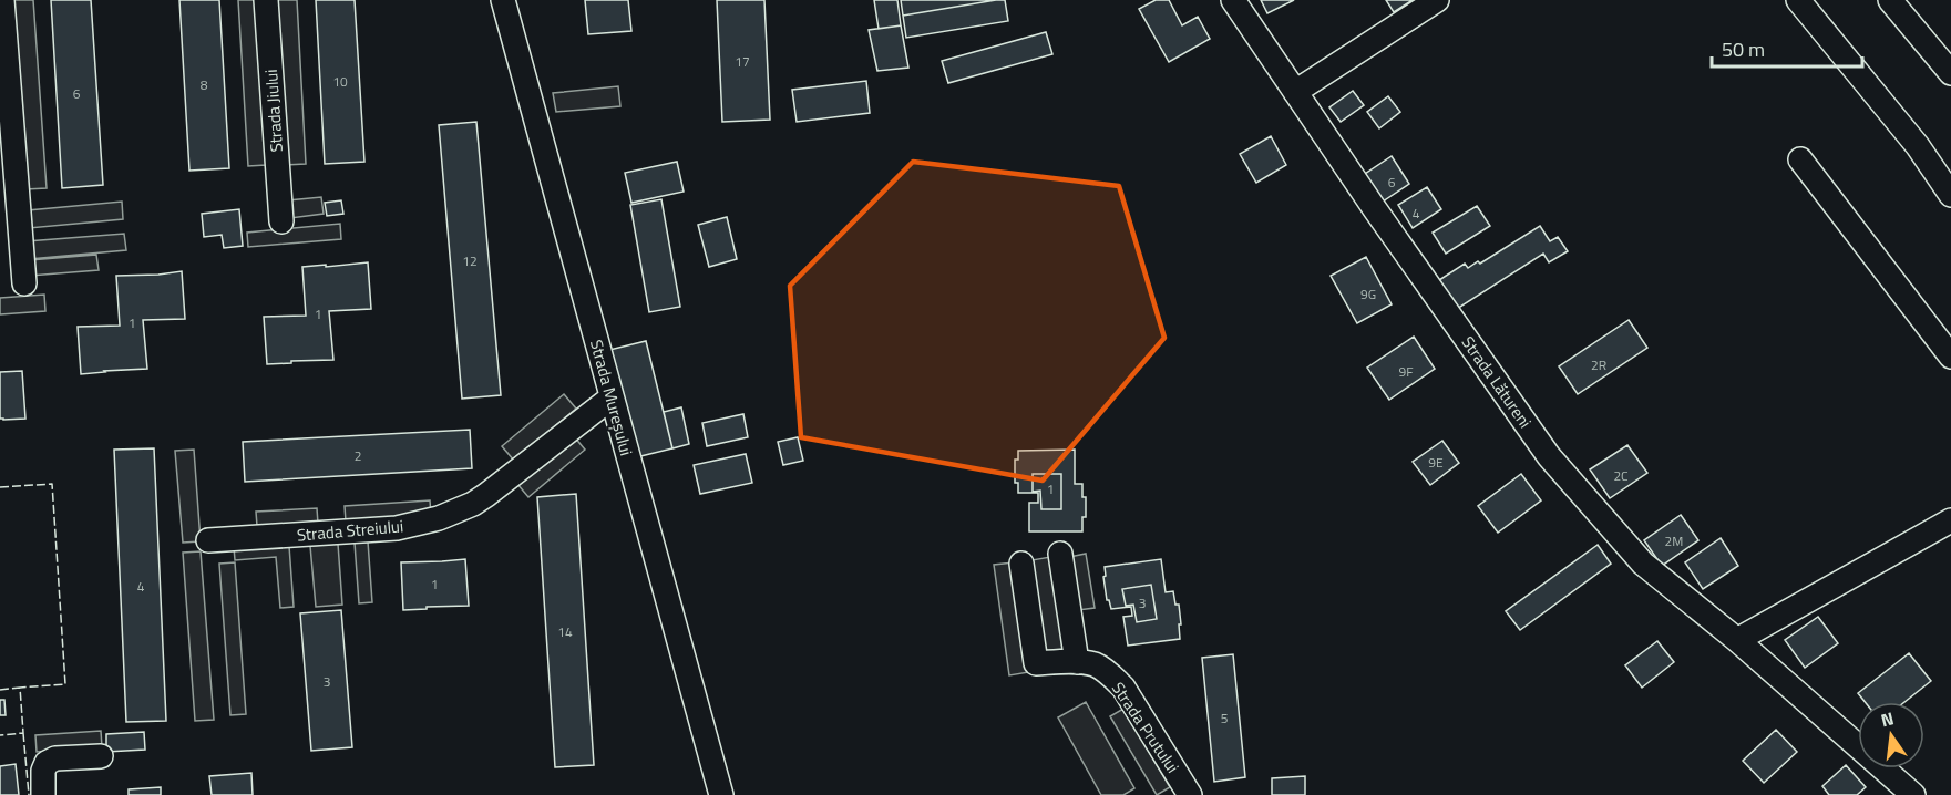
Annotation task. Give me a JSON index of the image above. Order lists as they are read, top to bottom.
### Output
{
  "streets": {
    "street": [
      "Strada Jiului",
      "Strada Lătureni",
      "Strada Mureșului",
      "Strada Streiului",
      "Strada Prutului"
    ]
  },
  "crossings": [
    ["Strada Mureșului", "Strada Streiului"]
  ],
  "house_numbers": [
    "17",
    "10",
    "8",
    "6",
    "6",
    "4",
    "12",
    "9G",
    "1",
    "1",
    "2R",
    "9F",
    "2",
    "9E",
    "2C",
    "1",
    "2M",
    "1",
    "4",
    "3",
    "14",
    "3",
    "5"
  ],
  "scale_bar": "50 m",
  "north": "top"
}
